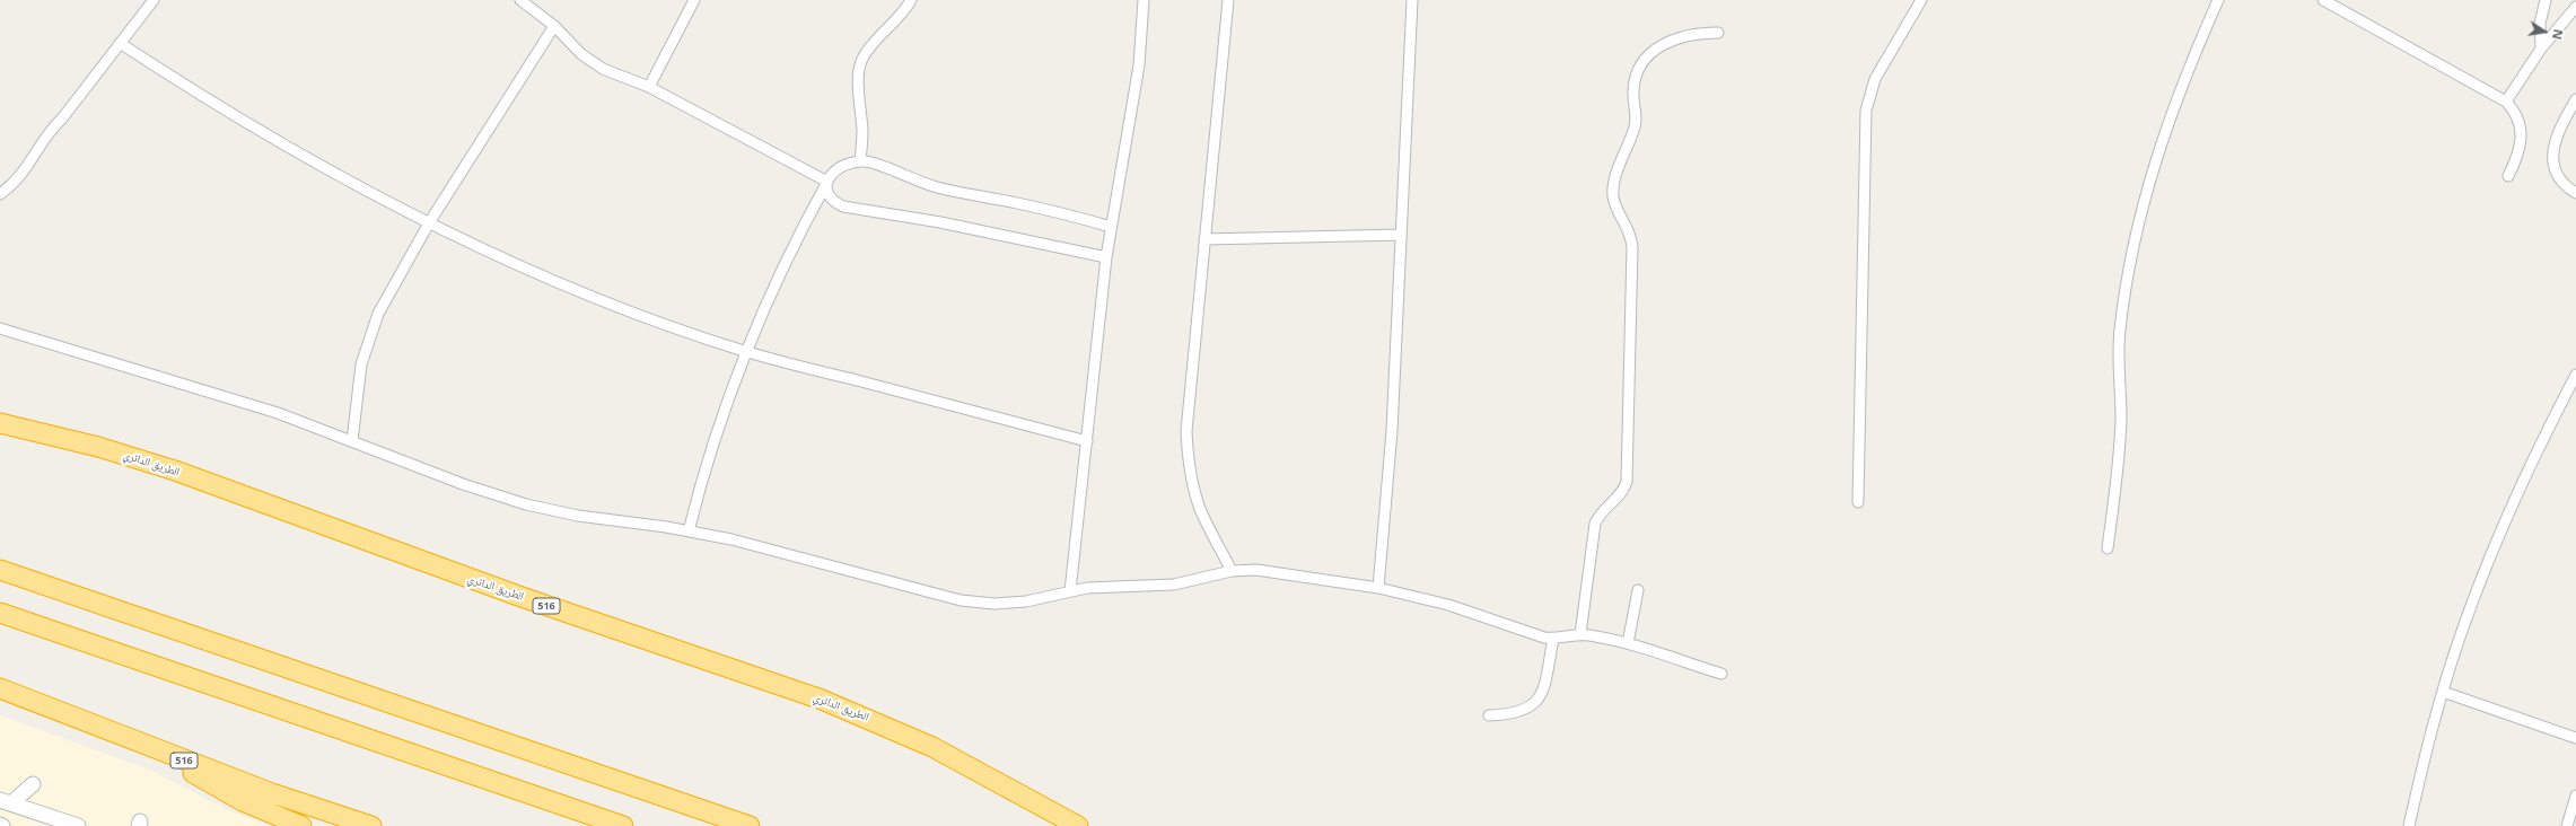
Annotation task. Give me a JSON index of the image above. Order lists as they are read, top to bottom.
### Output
{
  "streets": {
    "highway": ["الطريق الدائري", "516"]
  },
  "north": "right"
}
